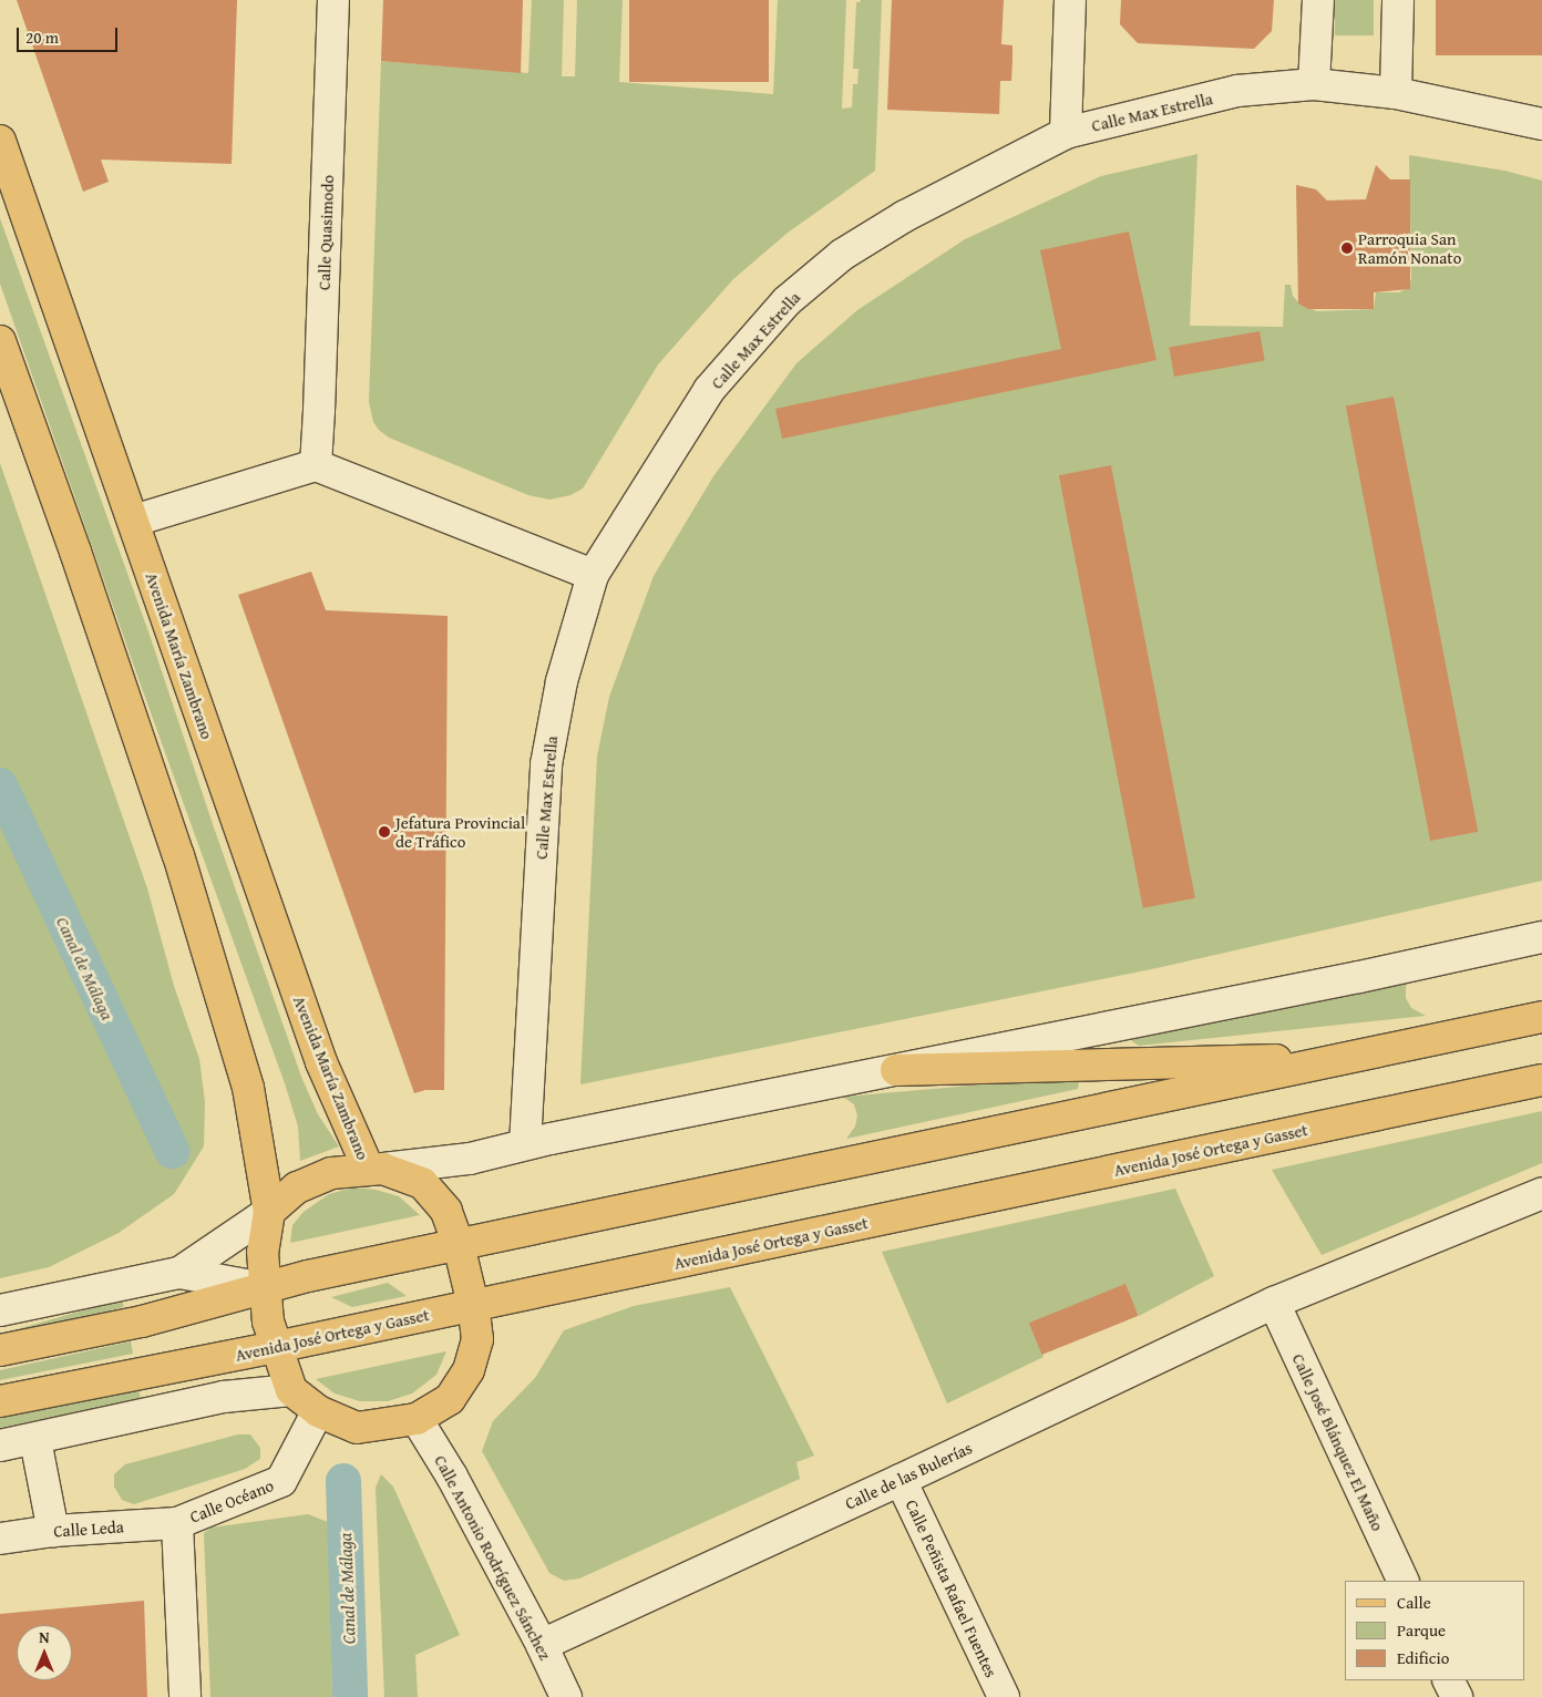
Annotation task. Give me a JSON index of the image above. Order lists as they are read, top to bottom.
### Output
{
  "streets": {
    "main road": ["Avenida María Zambrano", "Avenida José Ortega y Gasset"],
    "street": [
      "Calle Max Estrella",
      "Calle Quasimodo",
      "Calle José Blánquez El Maño",
      "Calle de las Bulerías",
      "Calle Océano",
      "Calle Leda",
      "Calle Antonio Rodríguez Sánchez",
      "Calle Peñista Rafael Fuentes"
    ]
  },
  "crossings": [
    ["Calle José Blánquez El Maño", "Calle de las Bulerías"],
    ["Calle de las Bulerías", "Calle Antonio Rodríguez Sánchez"],
    ["Calle de las Bulerías", "Calle Peñista Rafael Fuentes"],
    ["Calle Océano", "Calle Leda"]
  ],
  "water": ["Canal de Málaga"],
  "places": ["Parroquia San Ramón Nonato", "Jefatura Provincial de Tráfico"],
  "legend": ["Calle", "Parque", "Edificio"],
  "scale_bar": "20 m",
  "north": "top"
}
